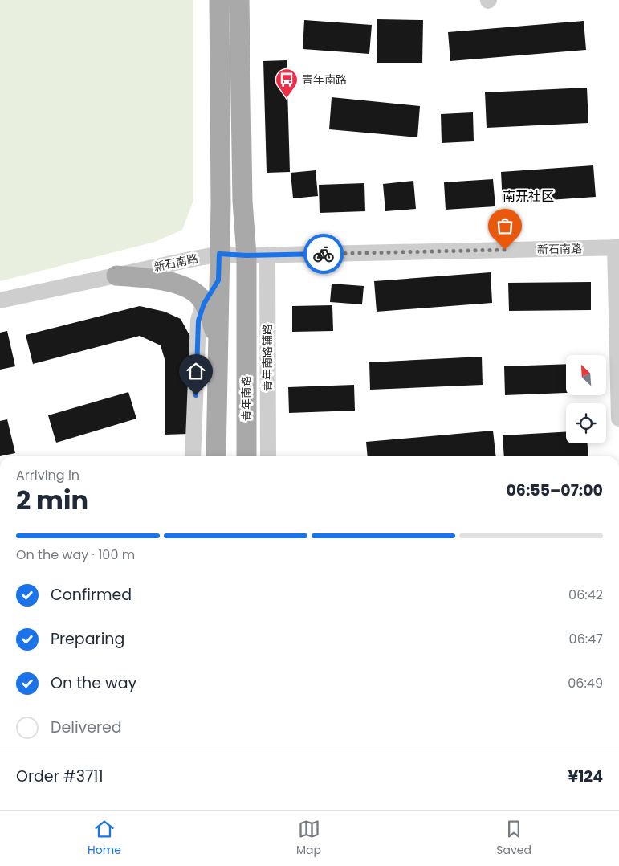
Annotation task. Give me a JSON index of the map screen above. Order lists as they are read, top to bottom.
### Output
{
  "streets": {
    "main road": ["青年南路"],
    "street": ["新石南路", "青年南路辅路"]
  },
  "crossings": [
    ["新石南路", "青年南路辅路"],
    ["新石南路", "青年南路"]
  ],
  "districts": ["南开社区"],
  "places": {
    "bus stop": ["青年南路"]
  },
  "north": "top left",
  "page": {
    "heading": ["2 min", "Arriving in", "06:55–07:00"],
    "panel": ["Order #3711", "¥124"],
    "bar": "On the way · 100 m",
    "list": [
      ["Confirmed", "06:42"],
      ["Preparing", "06:47"],
      ["On the way", "06:49"],
      "Delivered"
    ],
    "tabs": ["Home", "Map", "Saved"]
  }
}
